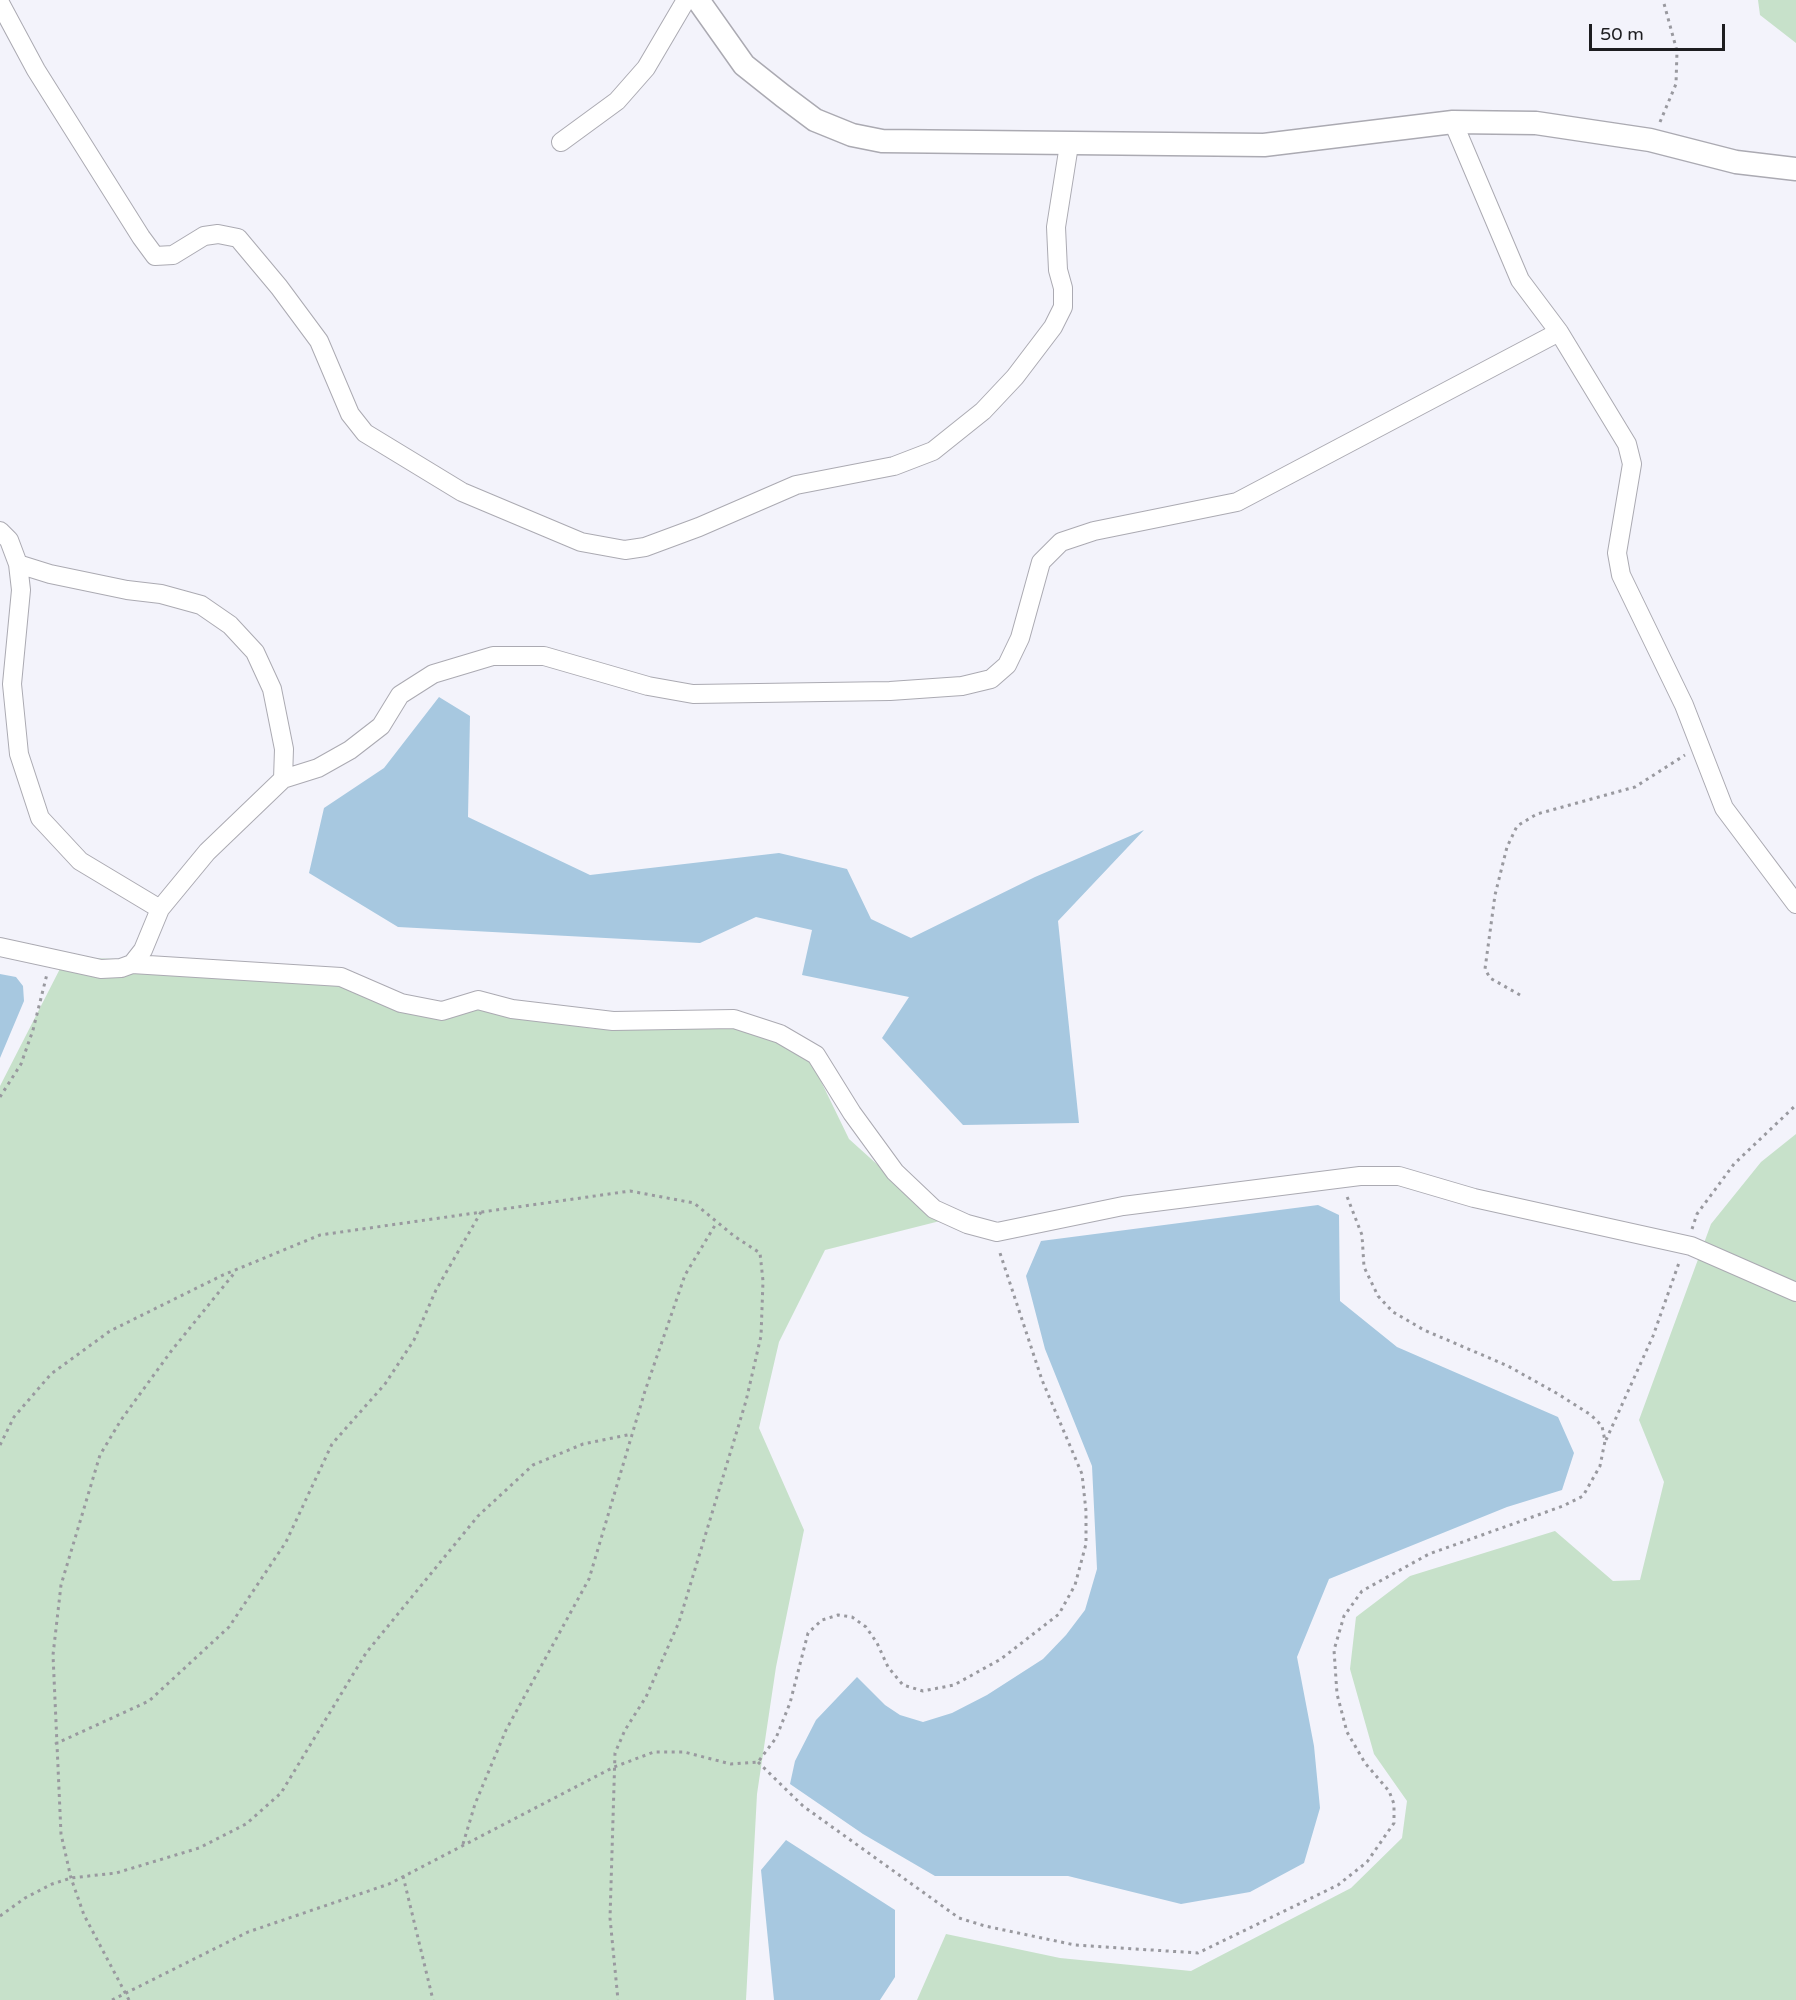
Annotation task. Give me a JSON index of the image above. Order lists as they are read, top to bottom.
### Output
{
  "scale_bar": "50 m"
}
